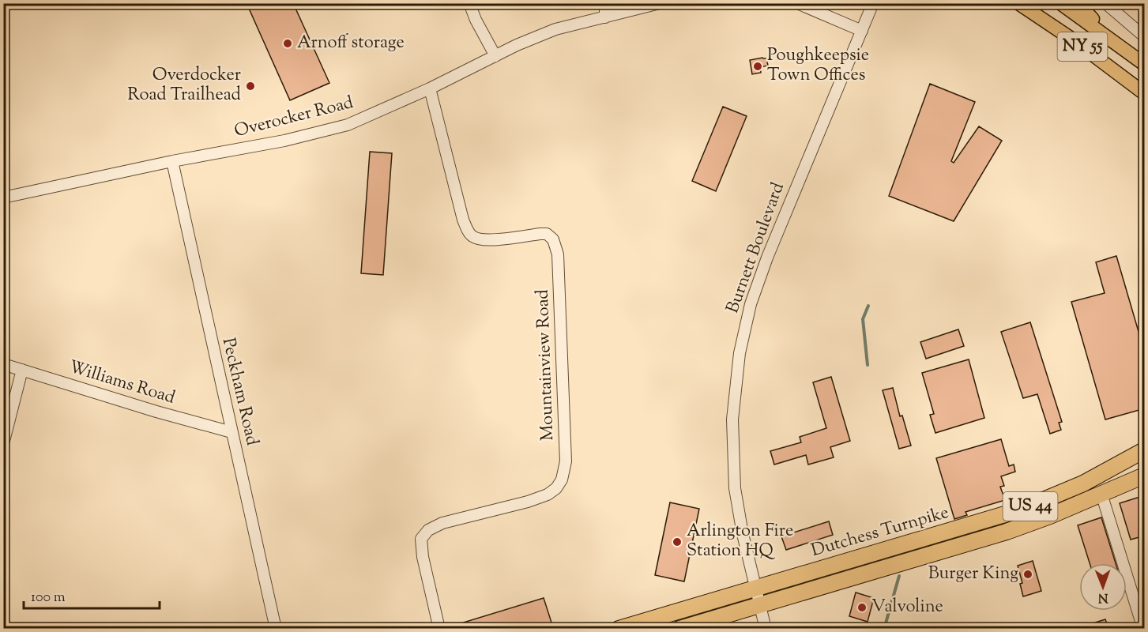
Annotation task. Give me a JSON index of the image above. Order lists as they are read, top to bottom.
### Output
{
  "streets": {
    "highway": ["US 44", "Dutchess Turnpike"],
    "main road": ["NY 55"],
    "street": [
      "Overocker Road",
      "Burnett Boulevard",
      "Mountainview Road",
      "Williams Road",
      "Peckham Road"
    ]
  },
  "crossings": [
    ["Overocker Road", "Mountainview Road"],
    ["Overocker Road", "Peckham Road"],
    ["Burnett Boulevard", "Dutchess Turnpike"],
    ["Williams Road", "Peckham Road"],
    ["US 44", "Dutchess Turnpike"]
  ],
  "places": [
    "Arnoff storage",
    "Poughkeepsie Town Offices",
    "Overdocker Road Trailhead",
    "Arlington Fire Station HQ",
    "Burger King",
    "Valvoline"
  ],
  "scale_bar": "100 m",
  "north": "bottom"
}
